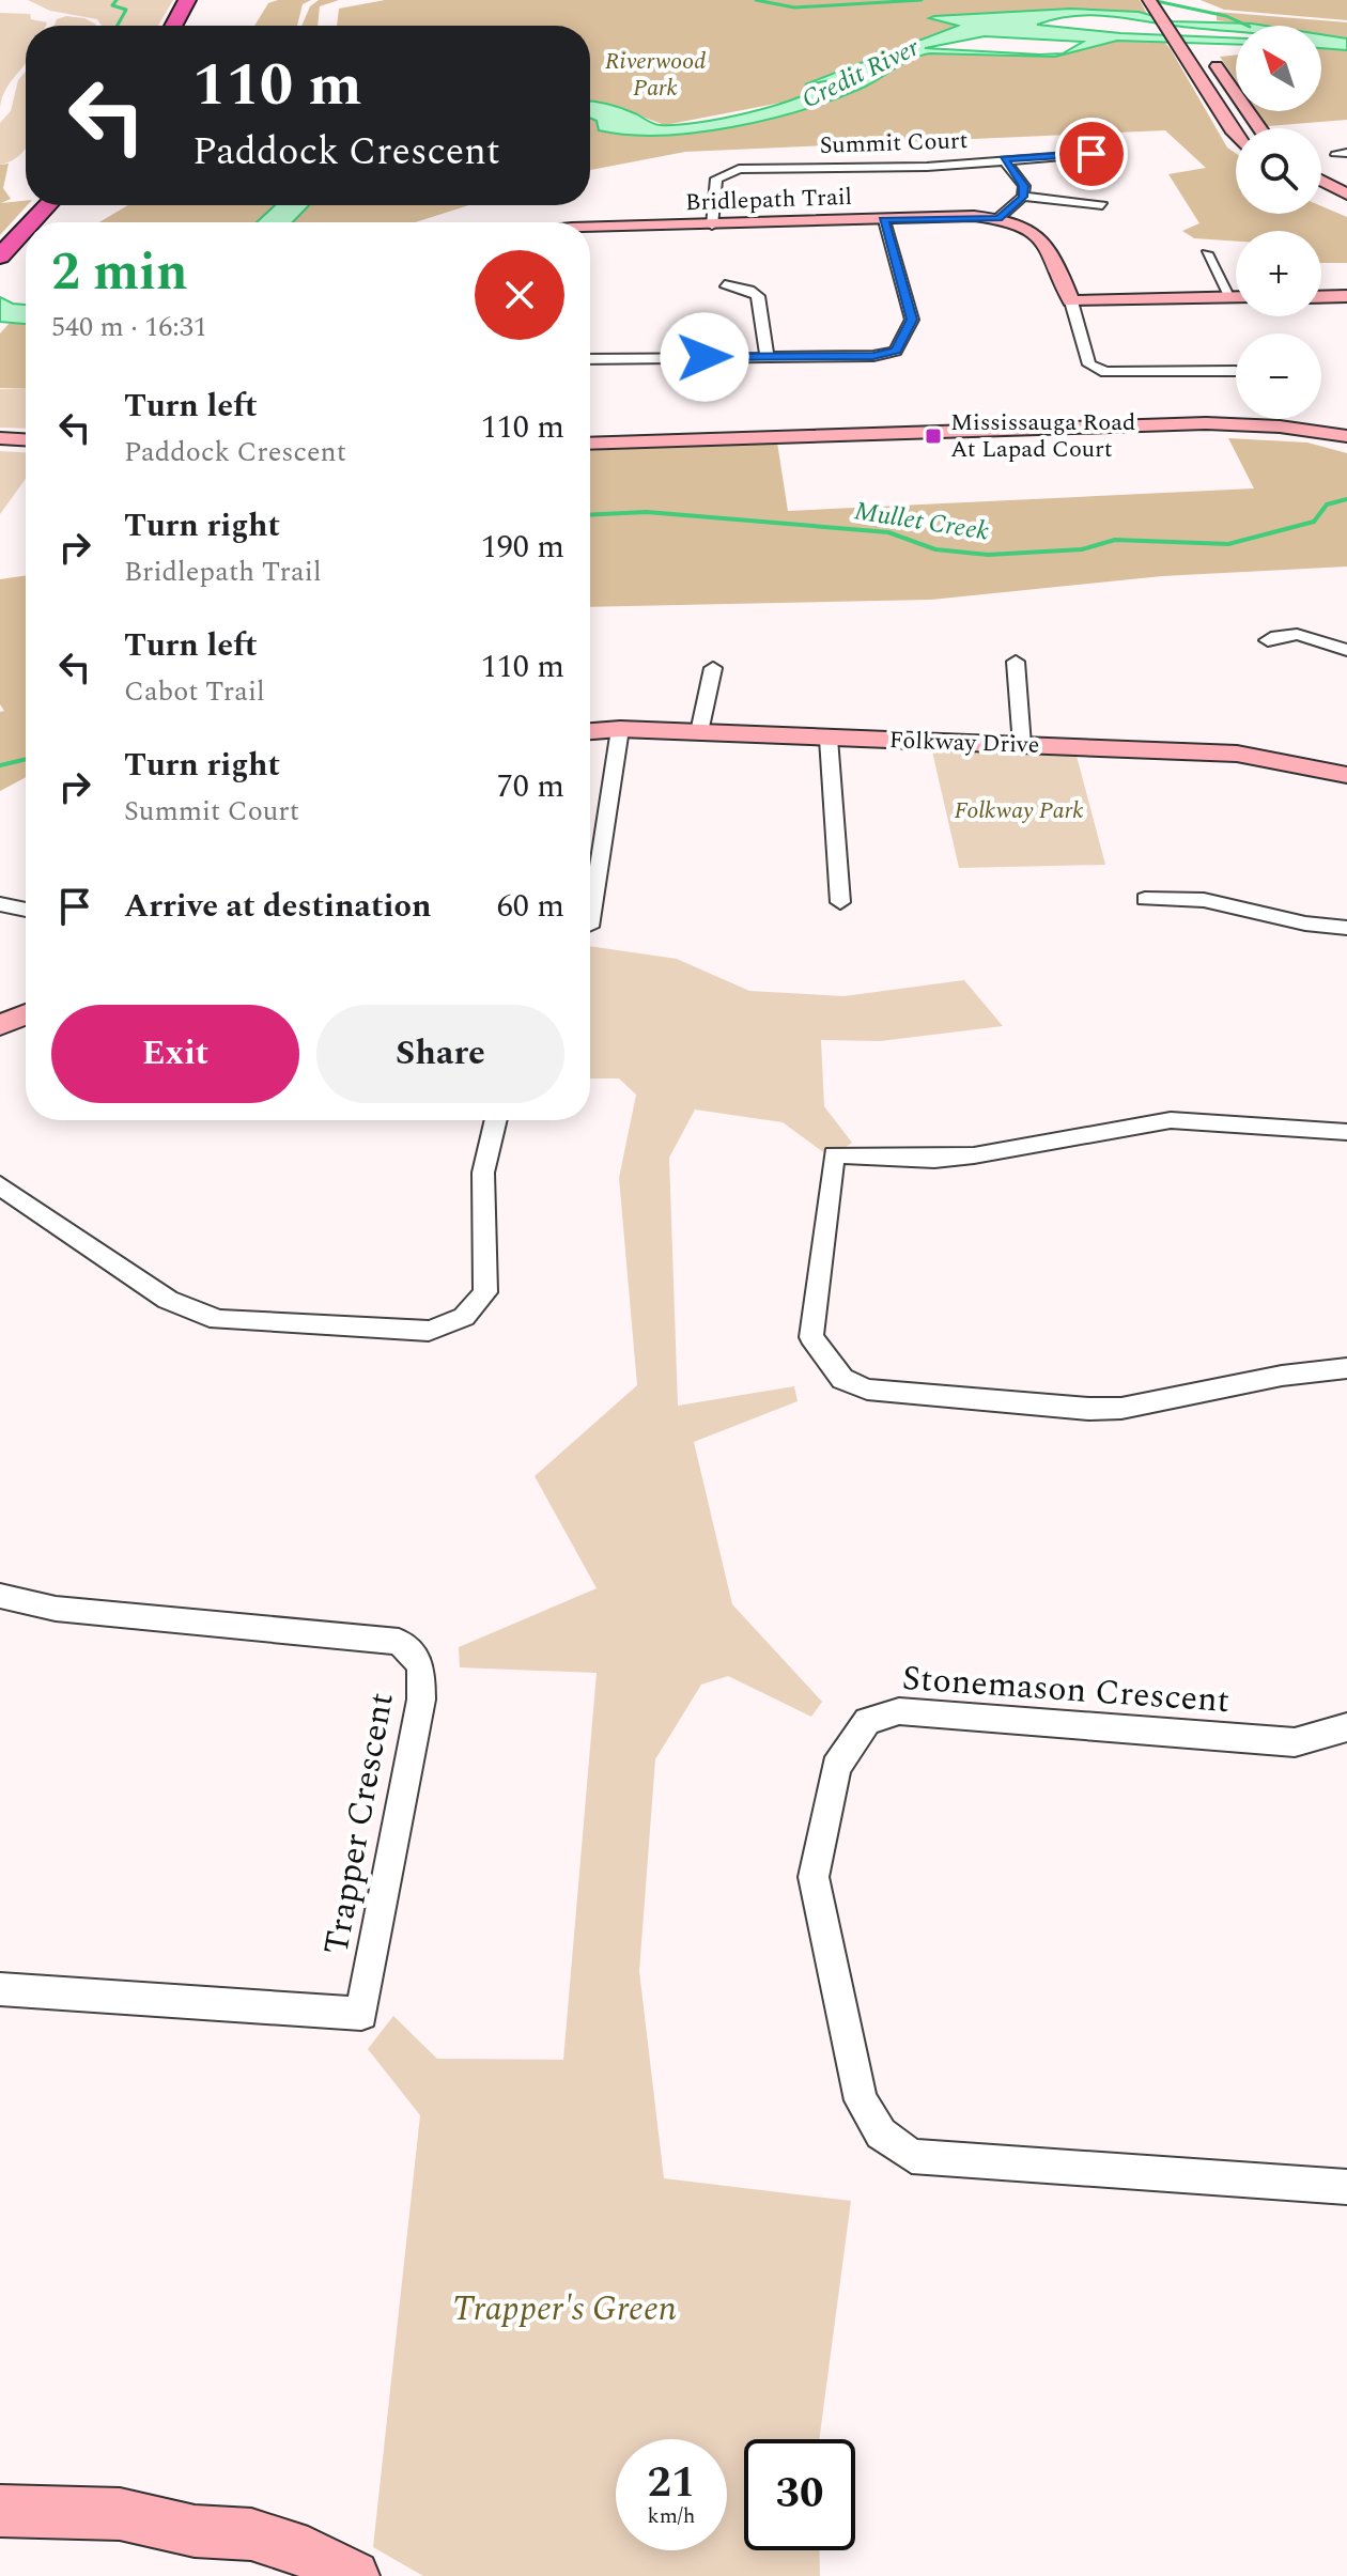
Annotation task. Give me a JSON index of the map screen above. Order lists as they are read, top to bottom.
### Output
{
  "streets": {
    "main road": ["Bridlepath Trail", "Folkway Drive"],
    "street": ["Summit Court", "Stonemason Crescent", "Trapper Crescent"]
  },
  "crossings": [
    ["Summit Court", "Bridlepath Trail"]
  ],
  "water": ["Credit River", "Mullet Creek"],
  "parks": ["Riverwood Park", "Folkway Park", "Trapper's Green"],
  "places": {
    "transit": ["Mississauga Road At Lapad Court"]
  },
  "north": "top left",
  "page": {
    "map_buttons": ["+", "−"],
    "turn": ["110 m", "Paddock Crescent"],
    "heading": ["2 min", "540 m · 16:31"],
    "list": [
      {
        "name": "Turn left",
        "note": "Paddock Crescent",
        "value": "110 m"
      },
      {
        "name": "Turn right",
        "note": "Bridlepath Trail",
        "value": "190 m"
      },
      {
        "name": "Turn left",
        "note": "Cabot Trail",
        "value": "110 m"
      },
      {
        "name": "Turn right",
        "note": "Summit Court",
        "value": "70 m"
      },
      {
        "name": "Arrive at destination",
        "value": "60 m"
      }
    ],
    "buttons": ["Exit", "Share"],
    "speed": "21 km/h",
    "limit": "30"
  }
}
